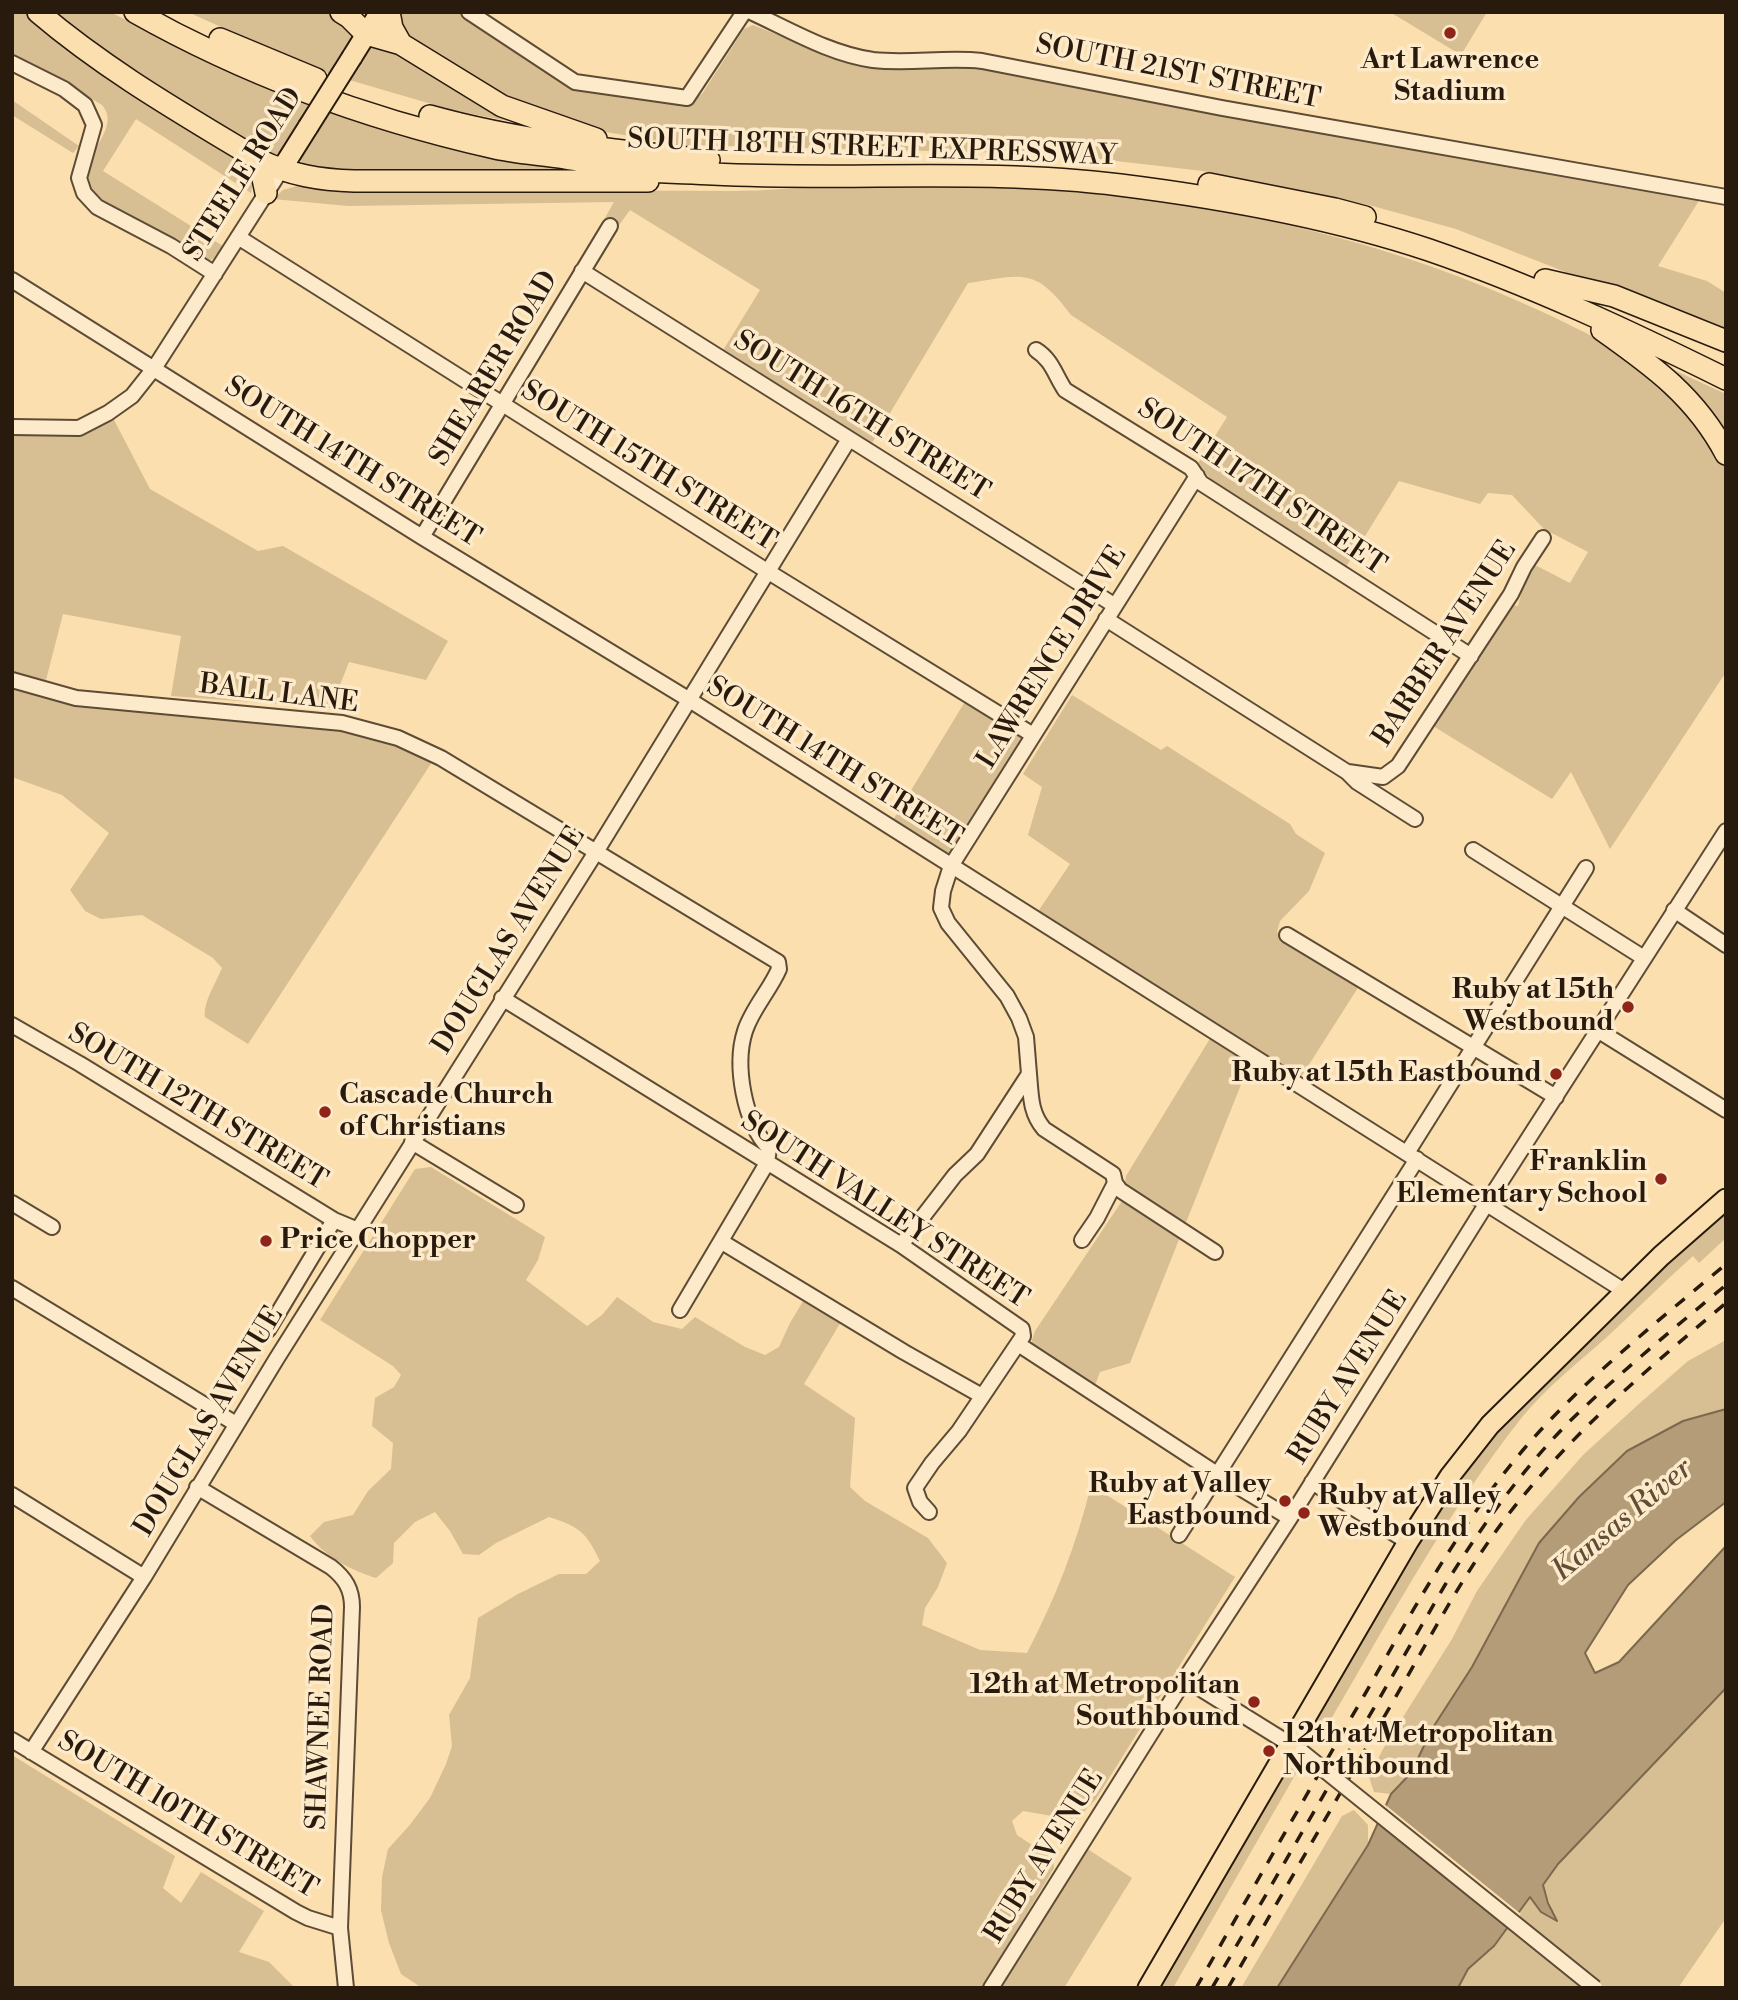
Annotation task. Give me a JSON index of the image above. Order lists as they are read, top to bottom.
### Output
{
  "streets": {
    "highway": ["SOUTH 18TH STREET EXPRESSWAY"],
    "main road": ["STEELE ROAD"],
    "street": [
      "SOUTH 21ST STREET",
      "SHEARER ROAD",
      "SOUTH 16TH STREET",
      "SOUTH 14TH STREET",
      "SOUTH 15TH STREET",
      "SOUTH 17TH STREET",
      "BARBER AVENUE",
      "LAWRENCE DRIVE",
      "BALL LANE",
      "DOUGLAS AVENUE",
      "SOUTH 12TH STREET",
      "SOUTH VALLEY STREET",
      "RUBY AVENUE",
      "SHAWNEE ROAD",
      "SOUTH 10TH STREET"
    ]
  },
  "crossings": [
    ["STEELE ROAD", "SOUTH 14TH STREET"],
    ["STEELE ROAD", "SOUTH 15TH STREET"],
    ["SHEARER ROAD", "SOUTH 16TH STREET"],
    ["SHEARER ROAD", "SOUTH 14TH STREET"],
    ["SHEARER ROAD", "SOUTH 15TH STREET"],
    ["SOUTH 16TH STREET", "LAWRENCE DRIVE"],
    ["SOUTH 16TH STREET", "DOUGLAS AVENUE"],
    ["SOUTH 14TH STREET", "LAWRENCE DRIVE"],
    ["SOUTH 14TH STREET", "DOUGLAS AVENUE"],
    ["SOUTH 14TH STREET", "RUBY AVENUE"],
    ["SOUTH 15TH STREET", "LAWRENCE DRIVE"],
    ["SOUTH 15TH STREET", "DOUGLAS AVENUE"],
    ["SOUTH 17TH STREET", "BARBER AVENUE"],
    ["SOUTH 17TH STREET", "LAWRENCE DRIVE"],
    ["BALL LANE", "DOUGLAS AVENUE"],
    ["BALL LANE", "SOUTH VALLEY STREET"],
    ["DOUGLAS AVENUE", "SOUTH 12TH STREET"],
    ["DOUGLAS AVENUE", "SOUTH VALLEY STREET"],
    ["DOUGLAS AVENUE", "SHAWNEE ROAD"],
    ["DOUGLAS AVENUE", "SOUTH 10TH STREET"],
    ["SOUTH VALLEY STREET", "RUBY AVENUE"],
    ["SHAWNEE ROAD", "SOUTH 10TH STREET"]
  ],
  "water": ["Kansas River"],
  "places": [
    "Art Lawrence Stadium",
    "Ruby at 15th Westbound",
    "Ruby at 15th Eastbound",
    "Cascade Church of Christians",
    "Franklin Elementary School",
    "Price Chopper",
    "Ruby at Valley Eastbound",
    "Ruby at Valley Westbound",
    "12th at Metropolitan Southbound",
    "12th at Metropolitan Northbound"
  ]
}
